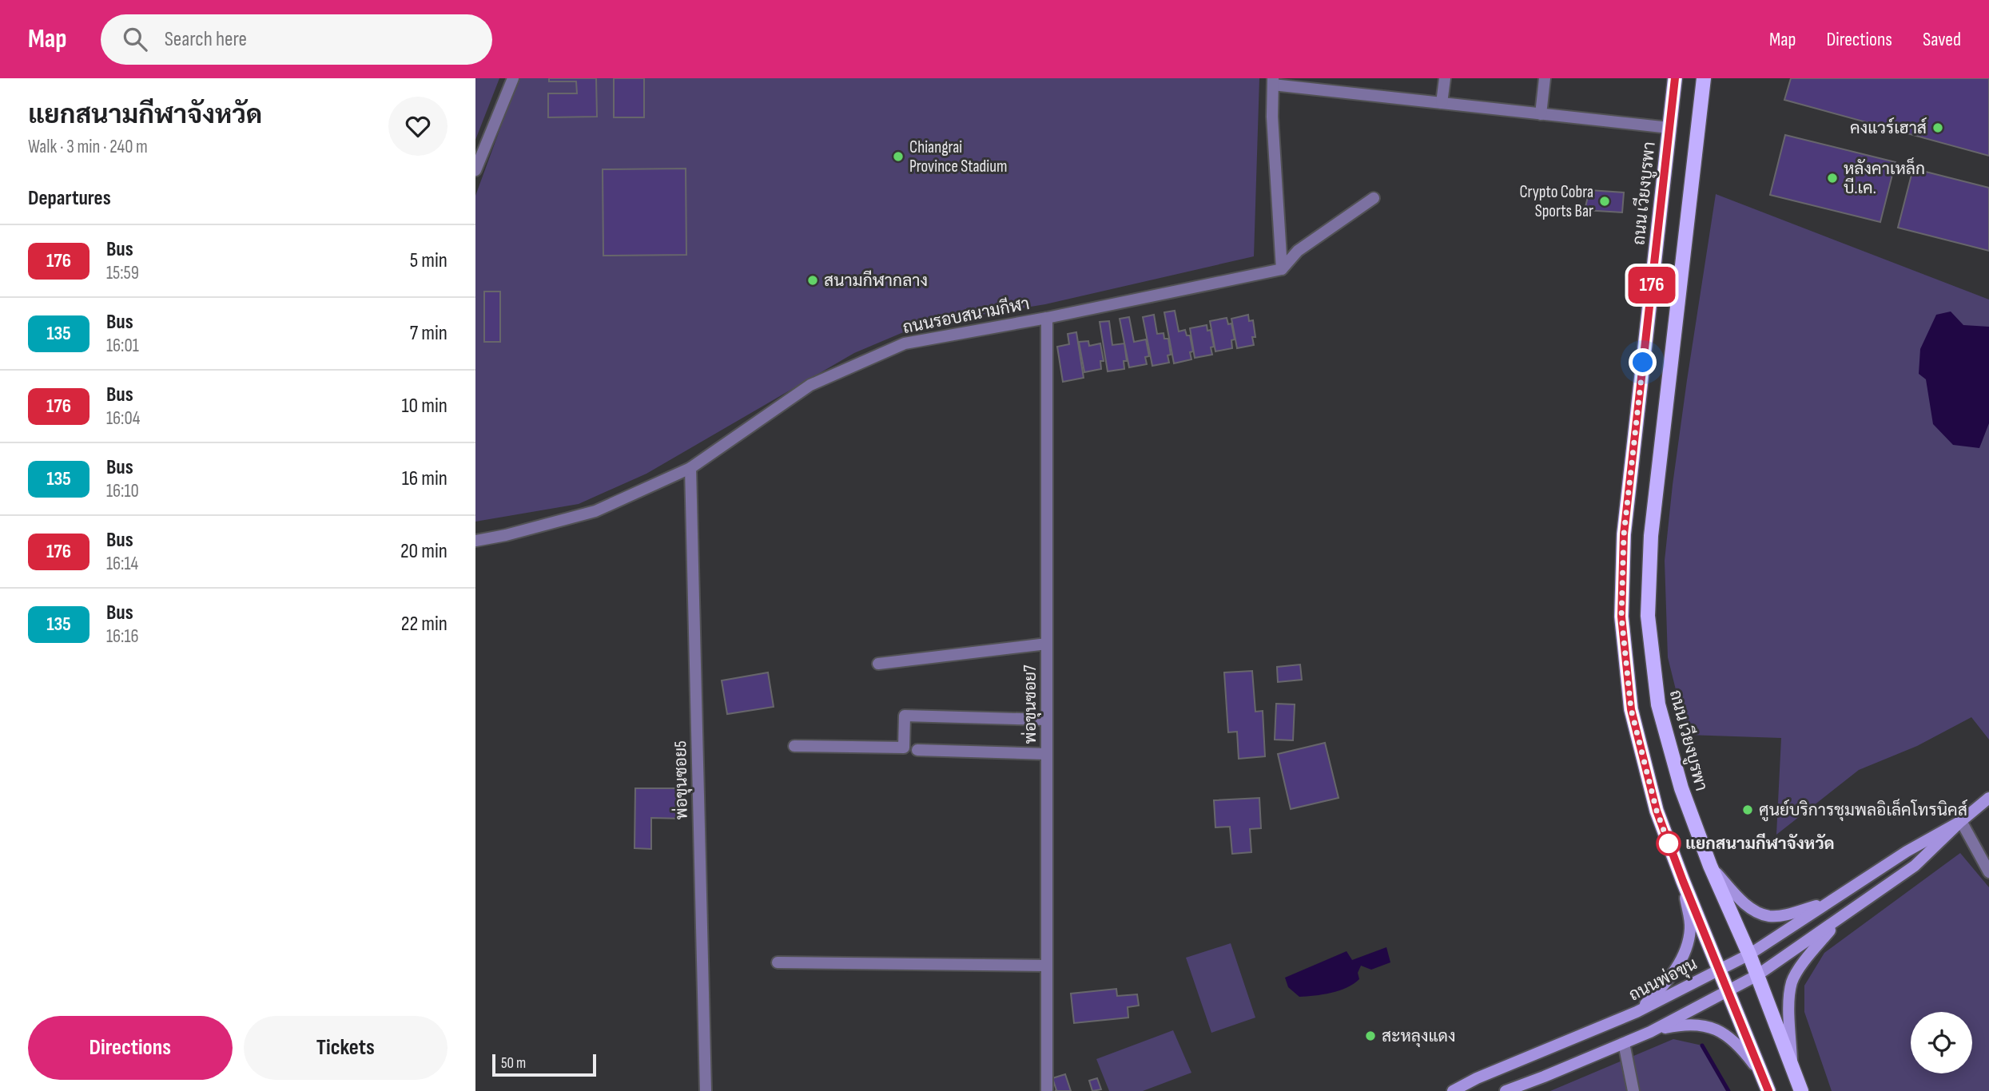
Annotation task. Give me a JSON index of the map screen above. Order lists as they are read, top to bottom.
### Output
{
  "streets": {
    "main road": ["ถนน เวียงบูรพา", "ถนนพ่อขุน"],
    "street": ["ถนนรอบสนามกีฬา", "พ่อขุนซอย7", "พ่อขุนซอย5"]
  },
  "crossings": [
    ["ถนน เวียงบูรพา", "ถนนพ่อขุน"],
    ["ถนนรอบสนามกีฬา", "พ่อขุนซอย7"],
    ["ถนนรอบสนามกีฬา", "พ่อขุนซอย5"]
  ],
  "places": [
    "คงแวร์เฮาส์",
    "Chiangrai Province Stadium",
    "หลังคาเหล็ก บี.เค.",
    "Crypto Cobra Sports Bar",
    "สนามกีฬากลาง",
    "ศูนย์บริการชุมพลอิเล็คโทรนิคส์",
    "แยกสนามกีฬาจังหวัด",
    "สะหลุงแดง"
  ],
  "lines": ["bus line 176"],
  "scale_bar": "50 m",
  "page": {
    "header": "Map",
    "search": "Search here",
    "nav": ["Map", "Directions", "Saved"],
    "heading": [
      ["แยกสนามกีฬาจังหวัด", "Walk · 3 min · 240 m"],
      "Departures"
    ],
    "on_map": "176",
    "list": [
      {
        "mark": "176",
        "name": "Bus",
        "note": "15:59",
        "value": "5 min"
      },
      {
        "mark": "135",
        "name": "Bus",
        "note": "16:01",
        "value": "7 min"
      },
      {
        "mark": "176",
        "name": "Bus",
        "note": "16:04",
        "value": "10 min"
      },
      {
        "mark": "135",
        "name": "Bus",
        "note": "16:10",
        "value": "16 min"
      },
      {
        "mark": "176",
        "name": "Bus",
        "note": "16:14",
        "value": "20 min"
      },
      {
        "mark": "135",
        "name": "Bus",
        "note": "16:16",
        "value": "22 min"
      }
    ],
    "buttons": ["Directions", "Tickets"],
    "scale": "50 m"
  }
}
